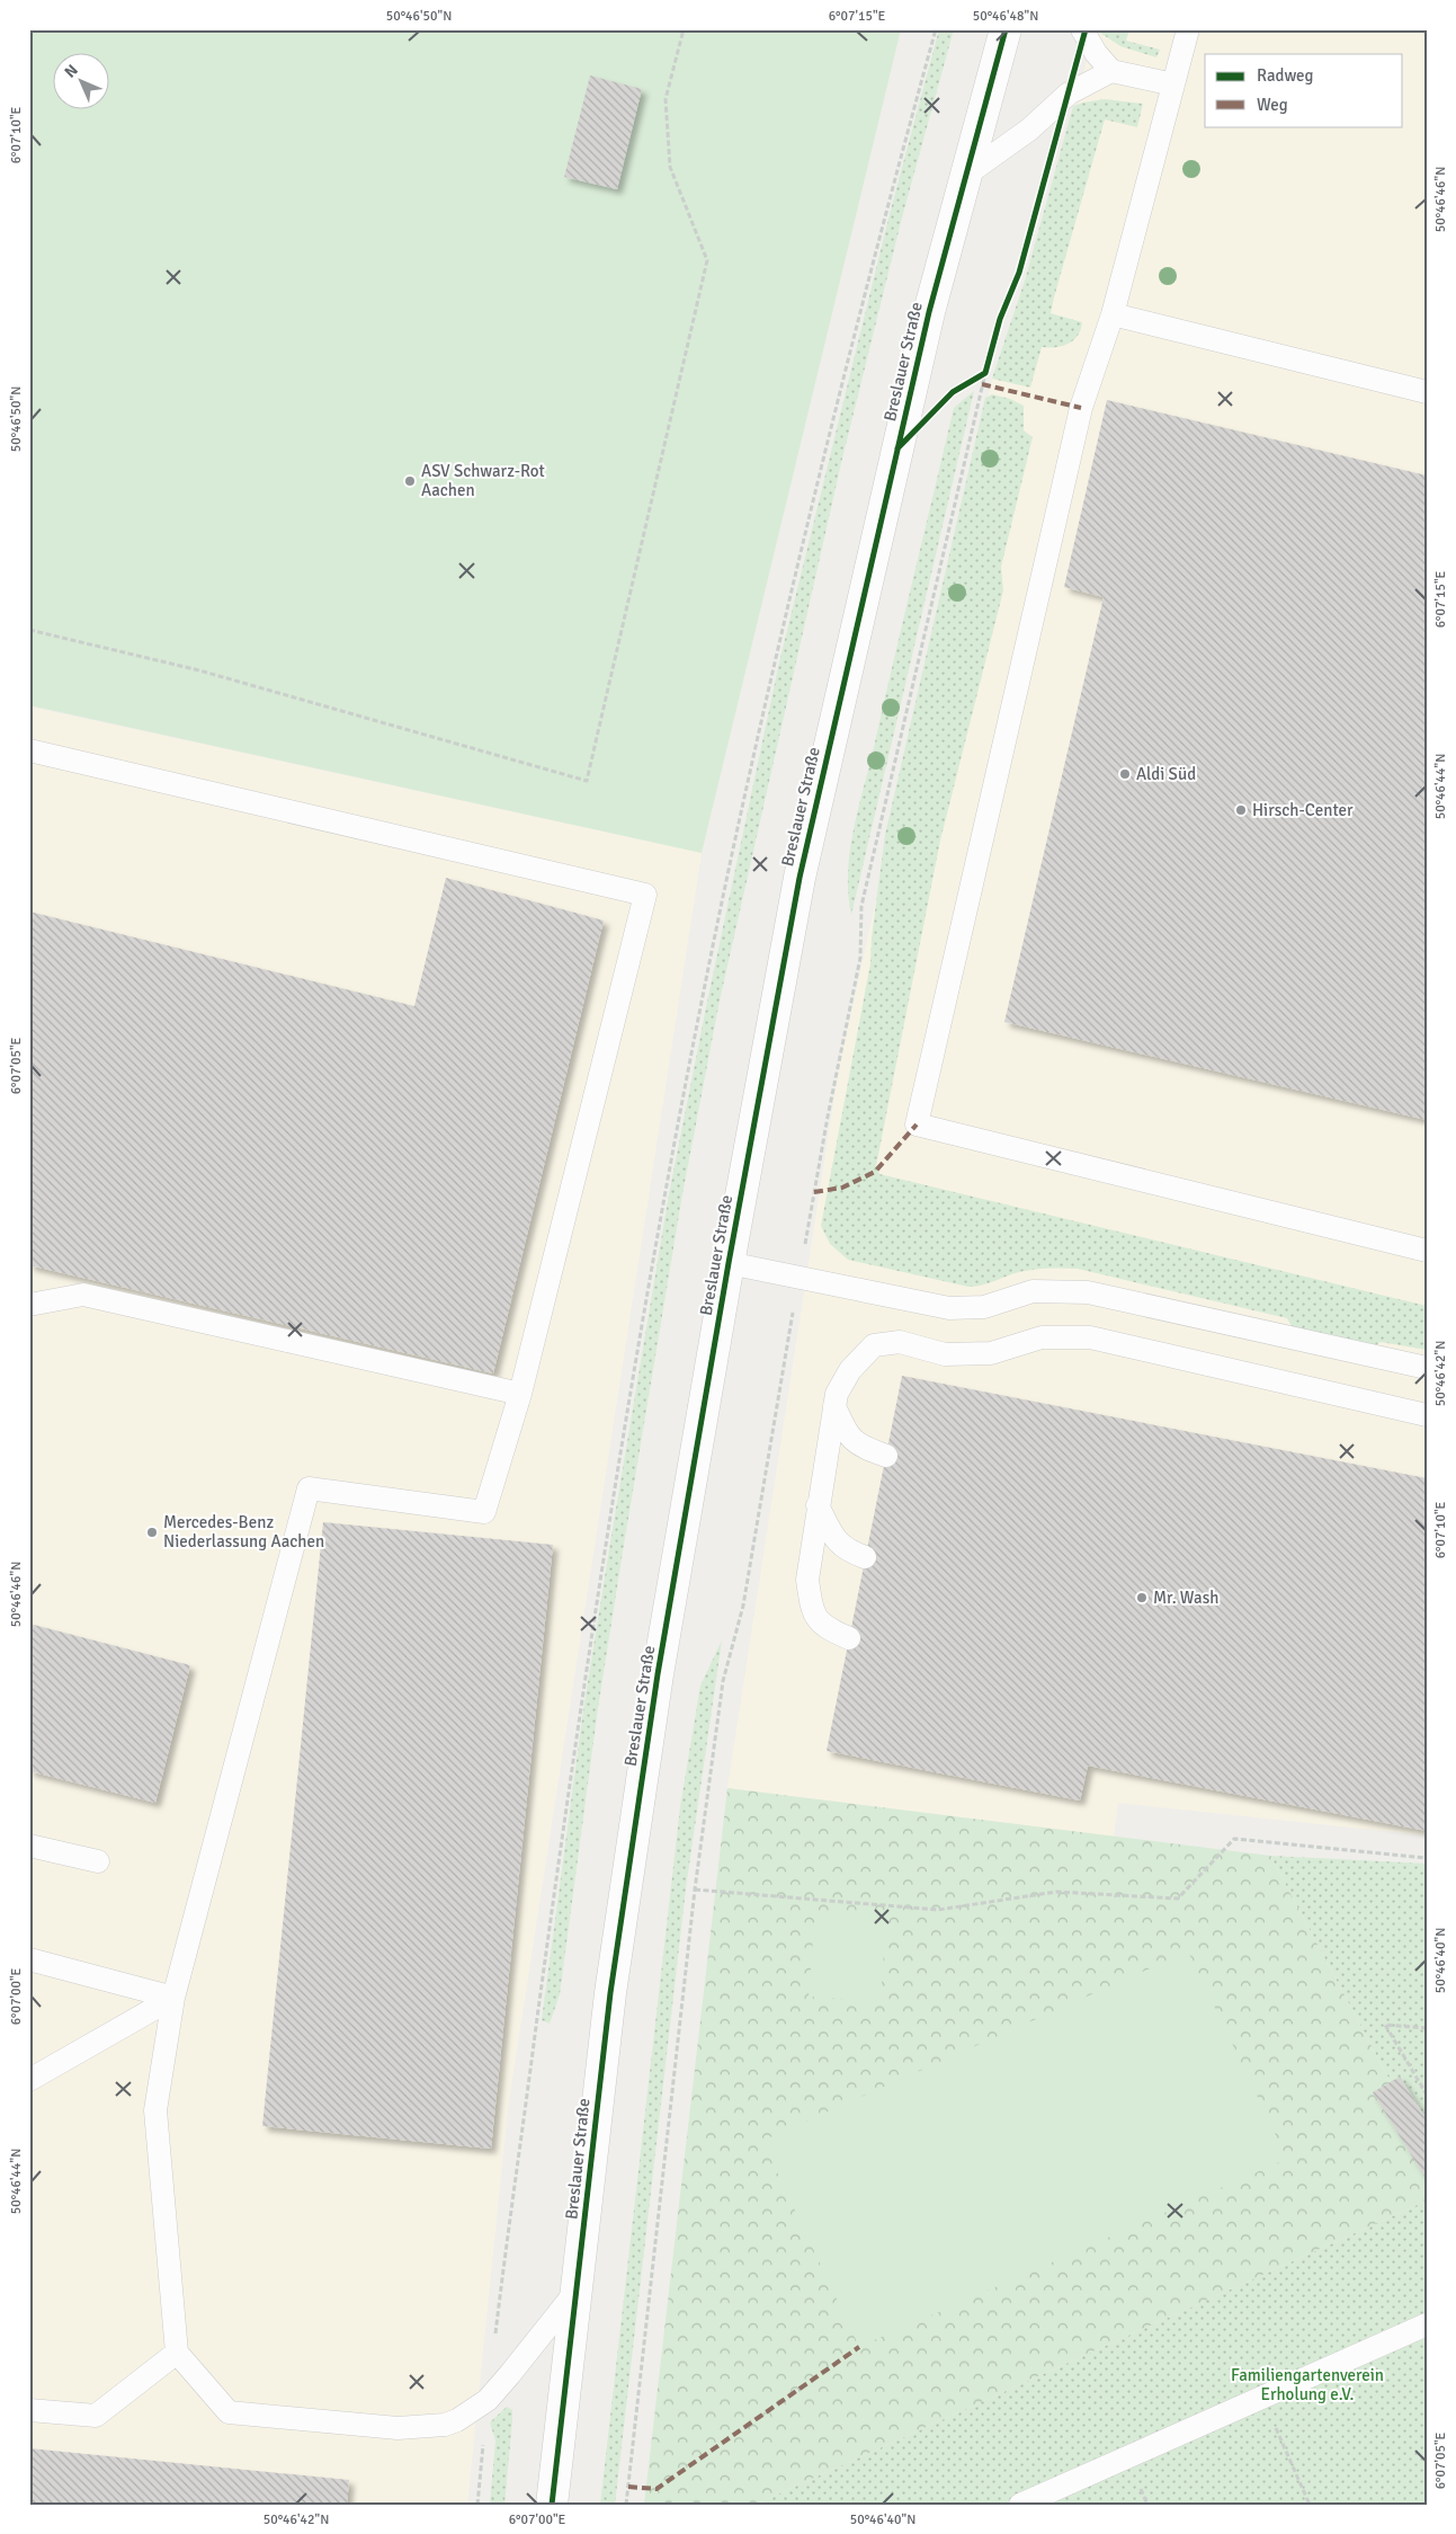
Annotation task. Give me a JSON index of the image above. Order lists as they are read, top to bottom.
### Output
{
  "streets": {
    "main road": ["Breslauer Straße"]
  },
  "parks": ["Familiengartenverein Erholung e.V."],
  "places": [
    "ASV Schwarz-Rot Aachen",
    "Aldi Süd",
    "Hirsch-Center",
    "Mercedes-Benz Niederlassung Aachen",
    "Mr. Wash"
  ],
  "legend": ["Radweg", "Weg"],
  "north": "top left",
  "coordinates": [
    "50°46'50\"N",
    "6°07'15\"E",
    "50°46'48\"N",
    "6°07'10\"E",
    "50°46'46\"N",
    "50°46'44\"N",
    "6°07'05\"E",
    "50°46'42\"N",
    "50°46'40\"N",
    "6°07'00\"E"
  ]
}
